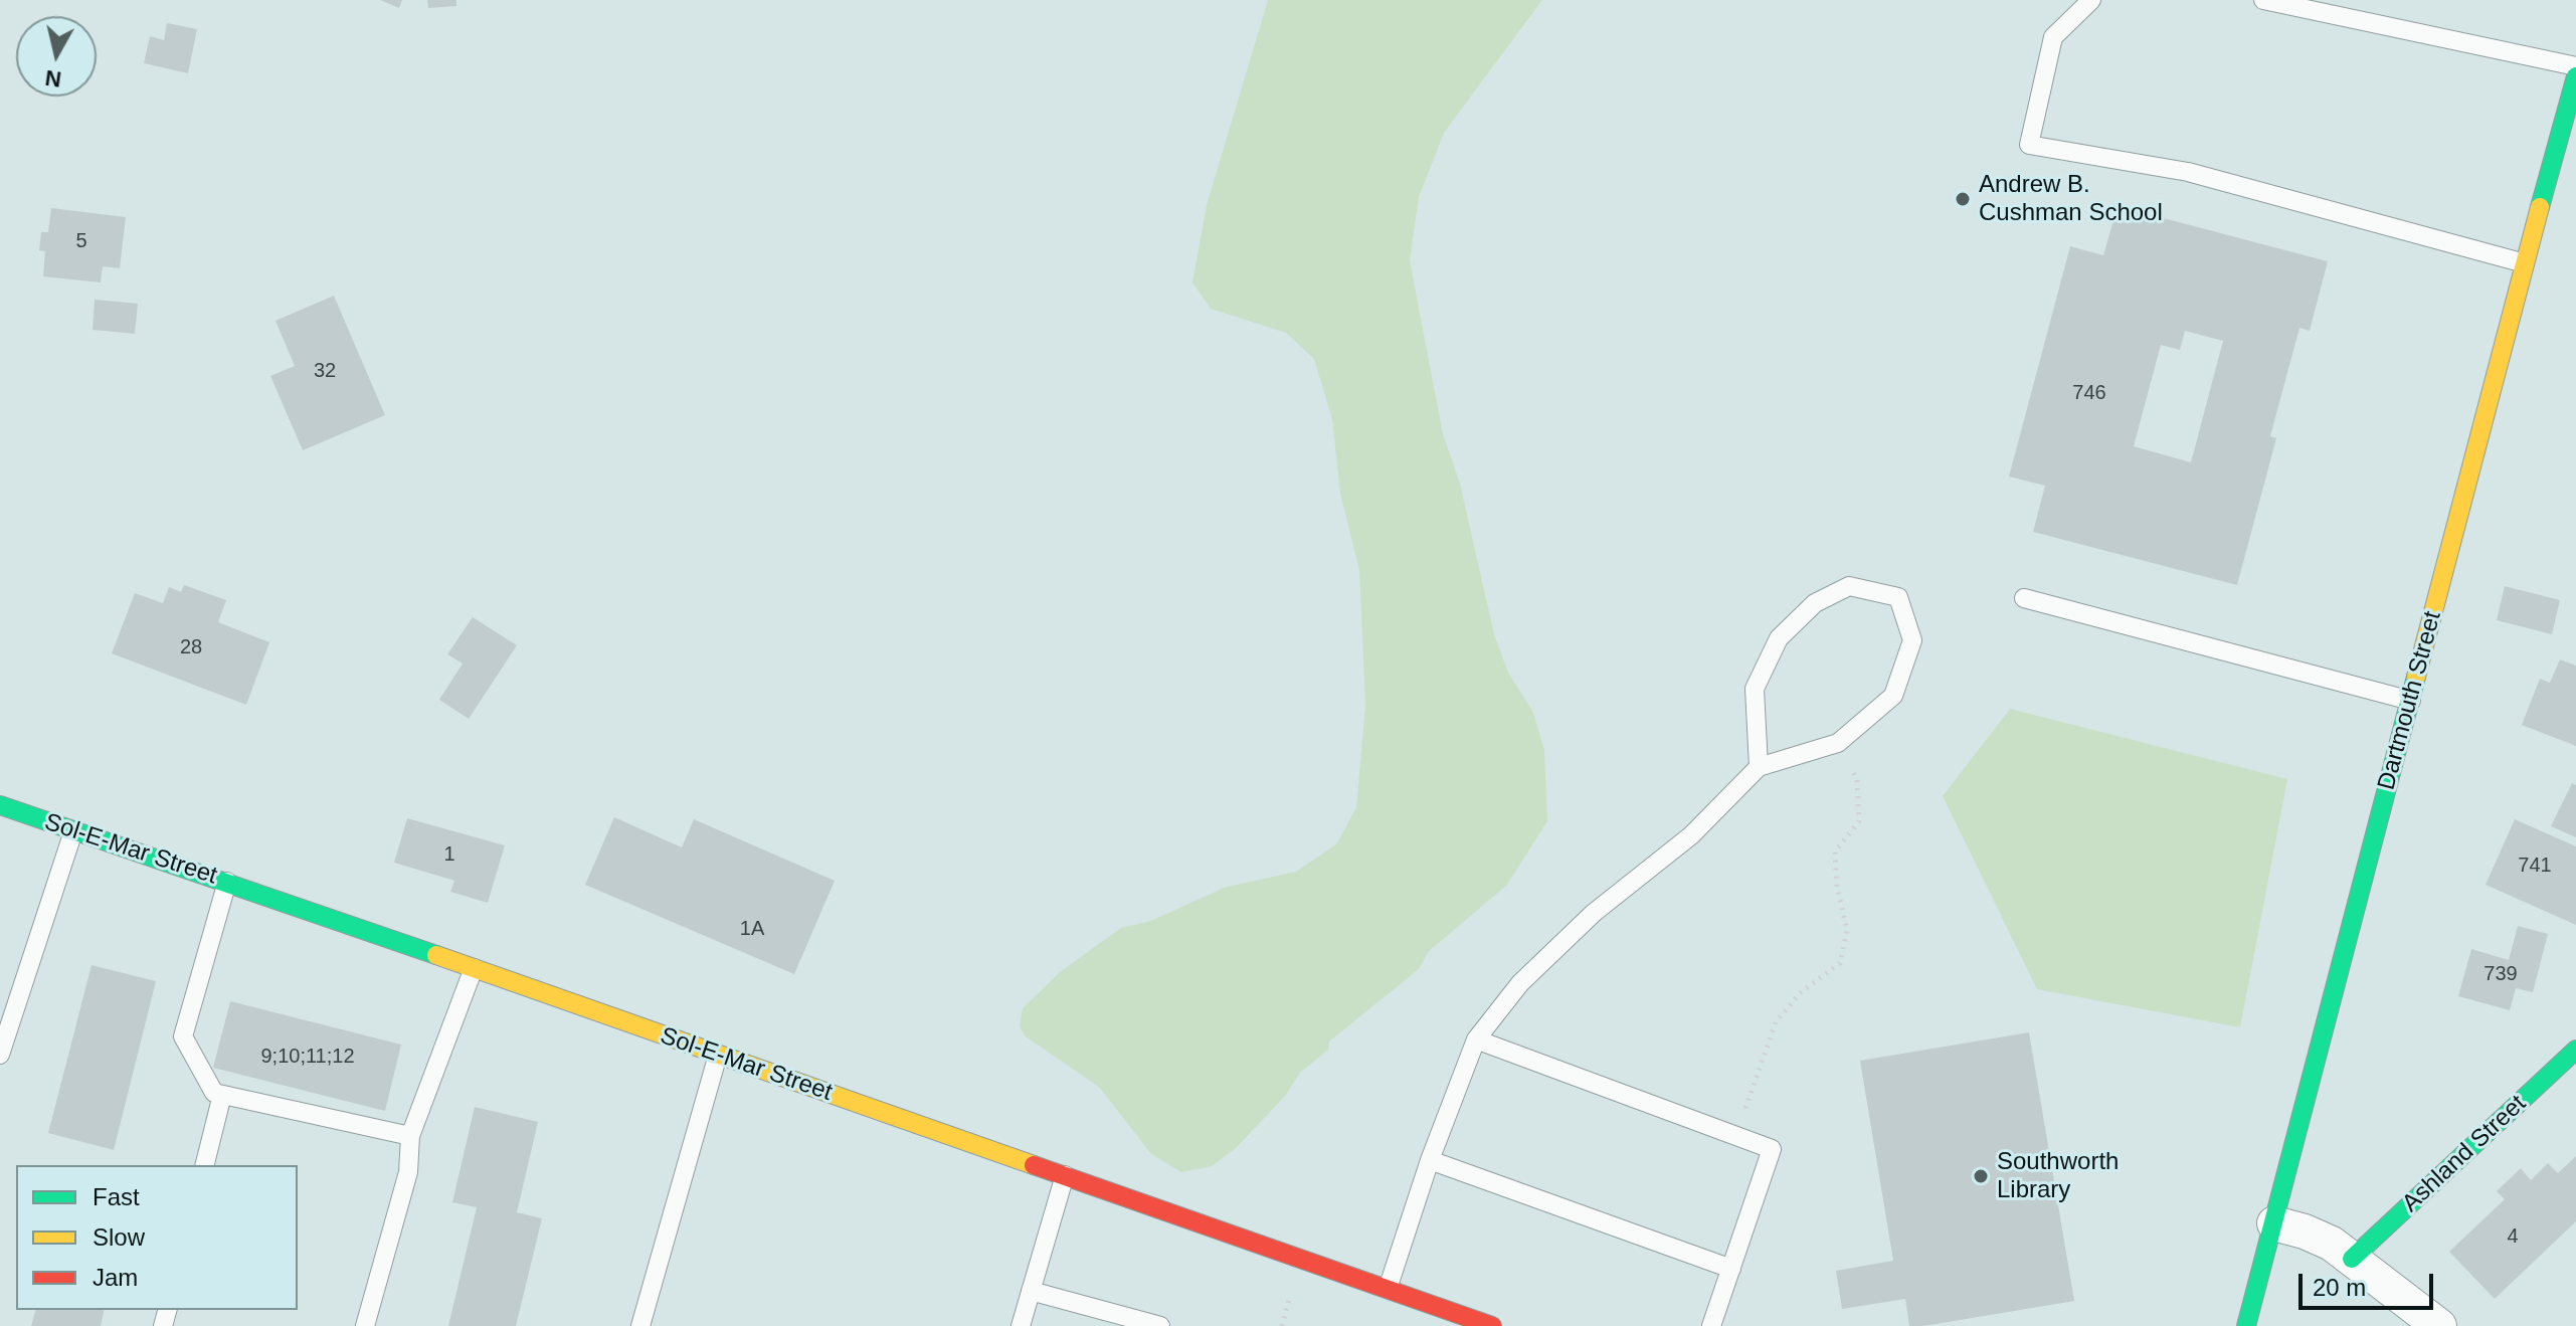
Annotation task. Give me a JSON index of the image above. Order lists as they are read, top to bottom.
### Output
{
  "streets": {
    "street": ["Dartmouth Street", "Sol-E-Mar Street", "Ashland Street"]
  },
  "places": ["Andrew B. Cushman School", "Southworth Library"],
  "house_numbers": [
    "5",
    "32",
    "746",
    "28",
    "1",
    "741",
    "1A",
    "739",
    "9;10;11;12",
    "4"
  ],
  "legend": ["Fast", "Slow", "Jam"],
  "scale_bar": "20 m",
  "north": "bottom"
}
